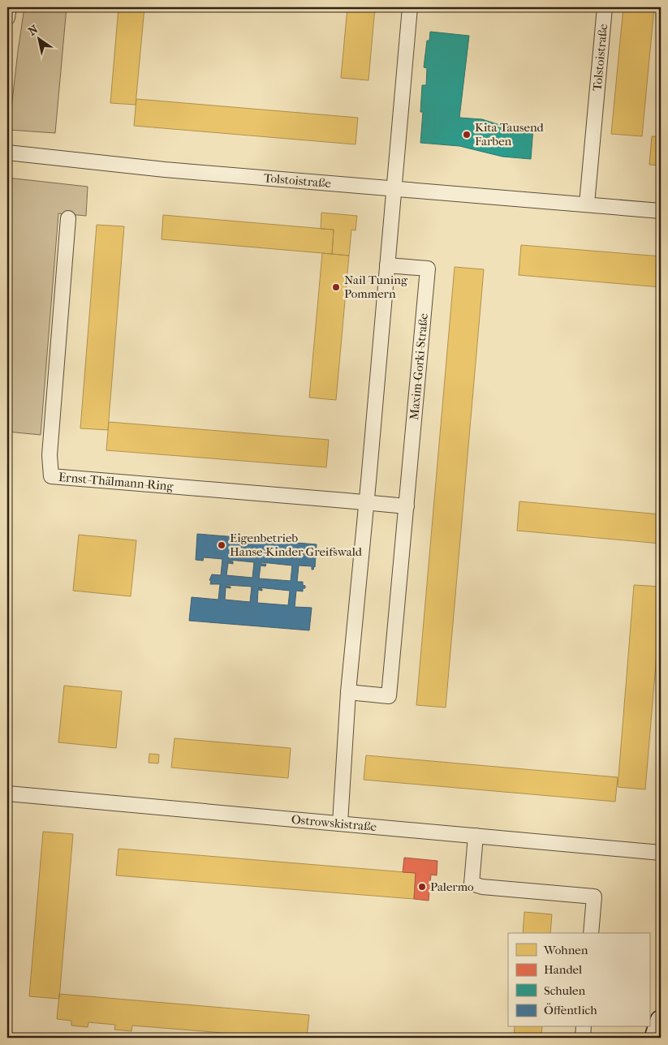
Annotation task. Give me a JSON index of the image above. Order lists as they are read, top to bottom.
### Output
{
  "streets": {
    "street": [
      "Tolstoistraße",
      "Maxim-Gorki-Straße",
      "Ernst-Thälmann-Ring",
      "Ostrowskistraße"
    ]
  },
  "places": [
    "Kita Tausend Farben",
    "Nail Tuning Pommern",
    "Eigenbetrieb Hanse-Kinder Greifswald",
    "Palermo"
  ],
  "legend": [
    "Wohnen",
    "Handel",
    "Schulen",
    "Öffentlich"
  ],
  "north": "top left"
}
